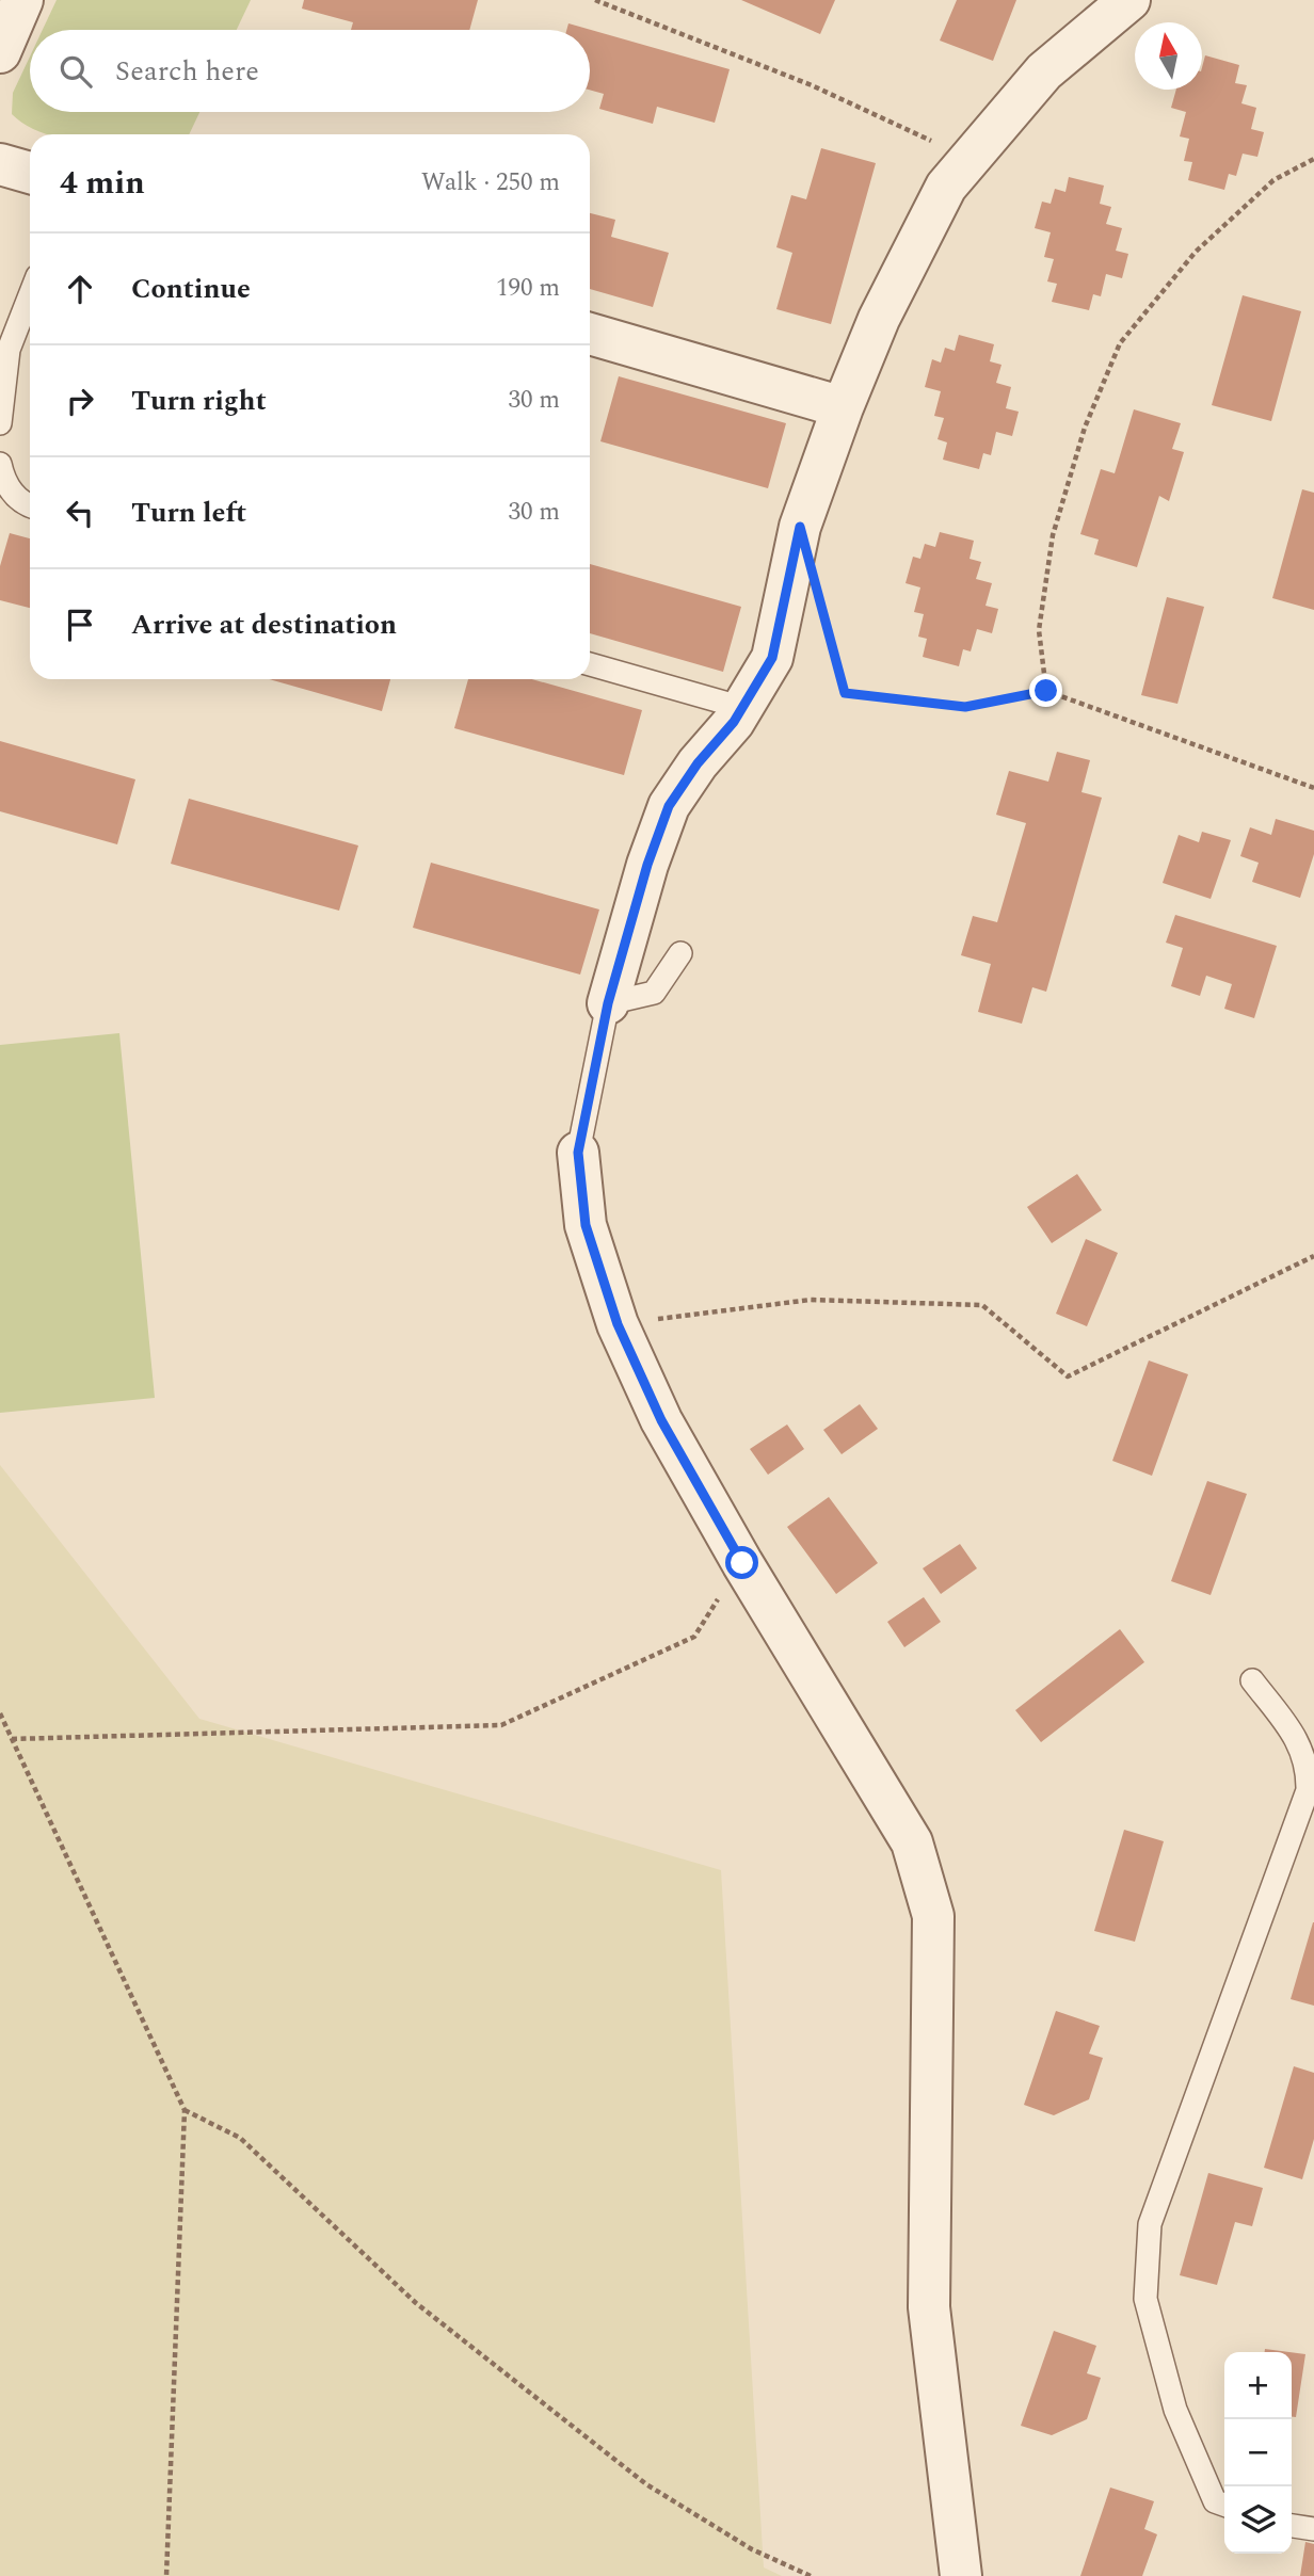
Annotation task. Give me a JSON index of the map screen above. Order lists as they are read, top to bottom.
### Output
{
  "north": "top",
  "page": {
    "search": "Search here",
    "heading": ["4 min", "Walk · 250 m"],
    "list": [
      ["Continue", "190 m"],
      ["Turn right", "30 m"],
      ["Turn left", "30 m"],
      "Arrive at destination"
    ],
    "map_buttons": ["+", "−"]
  }
}
